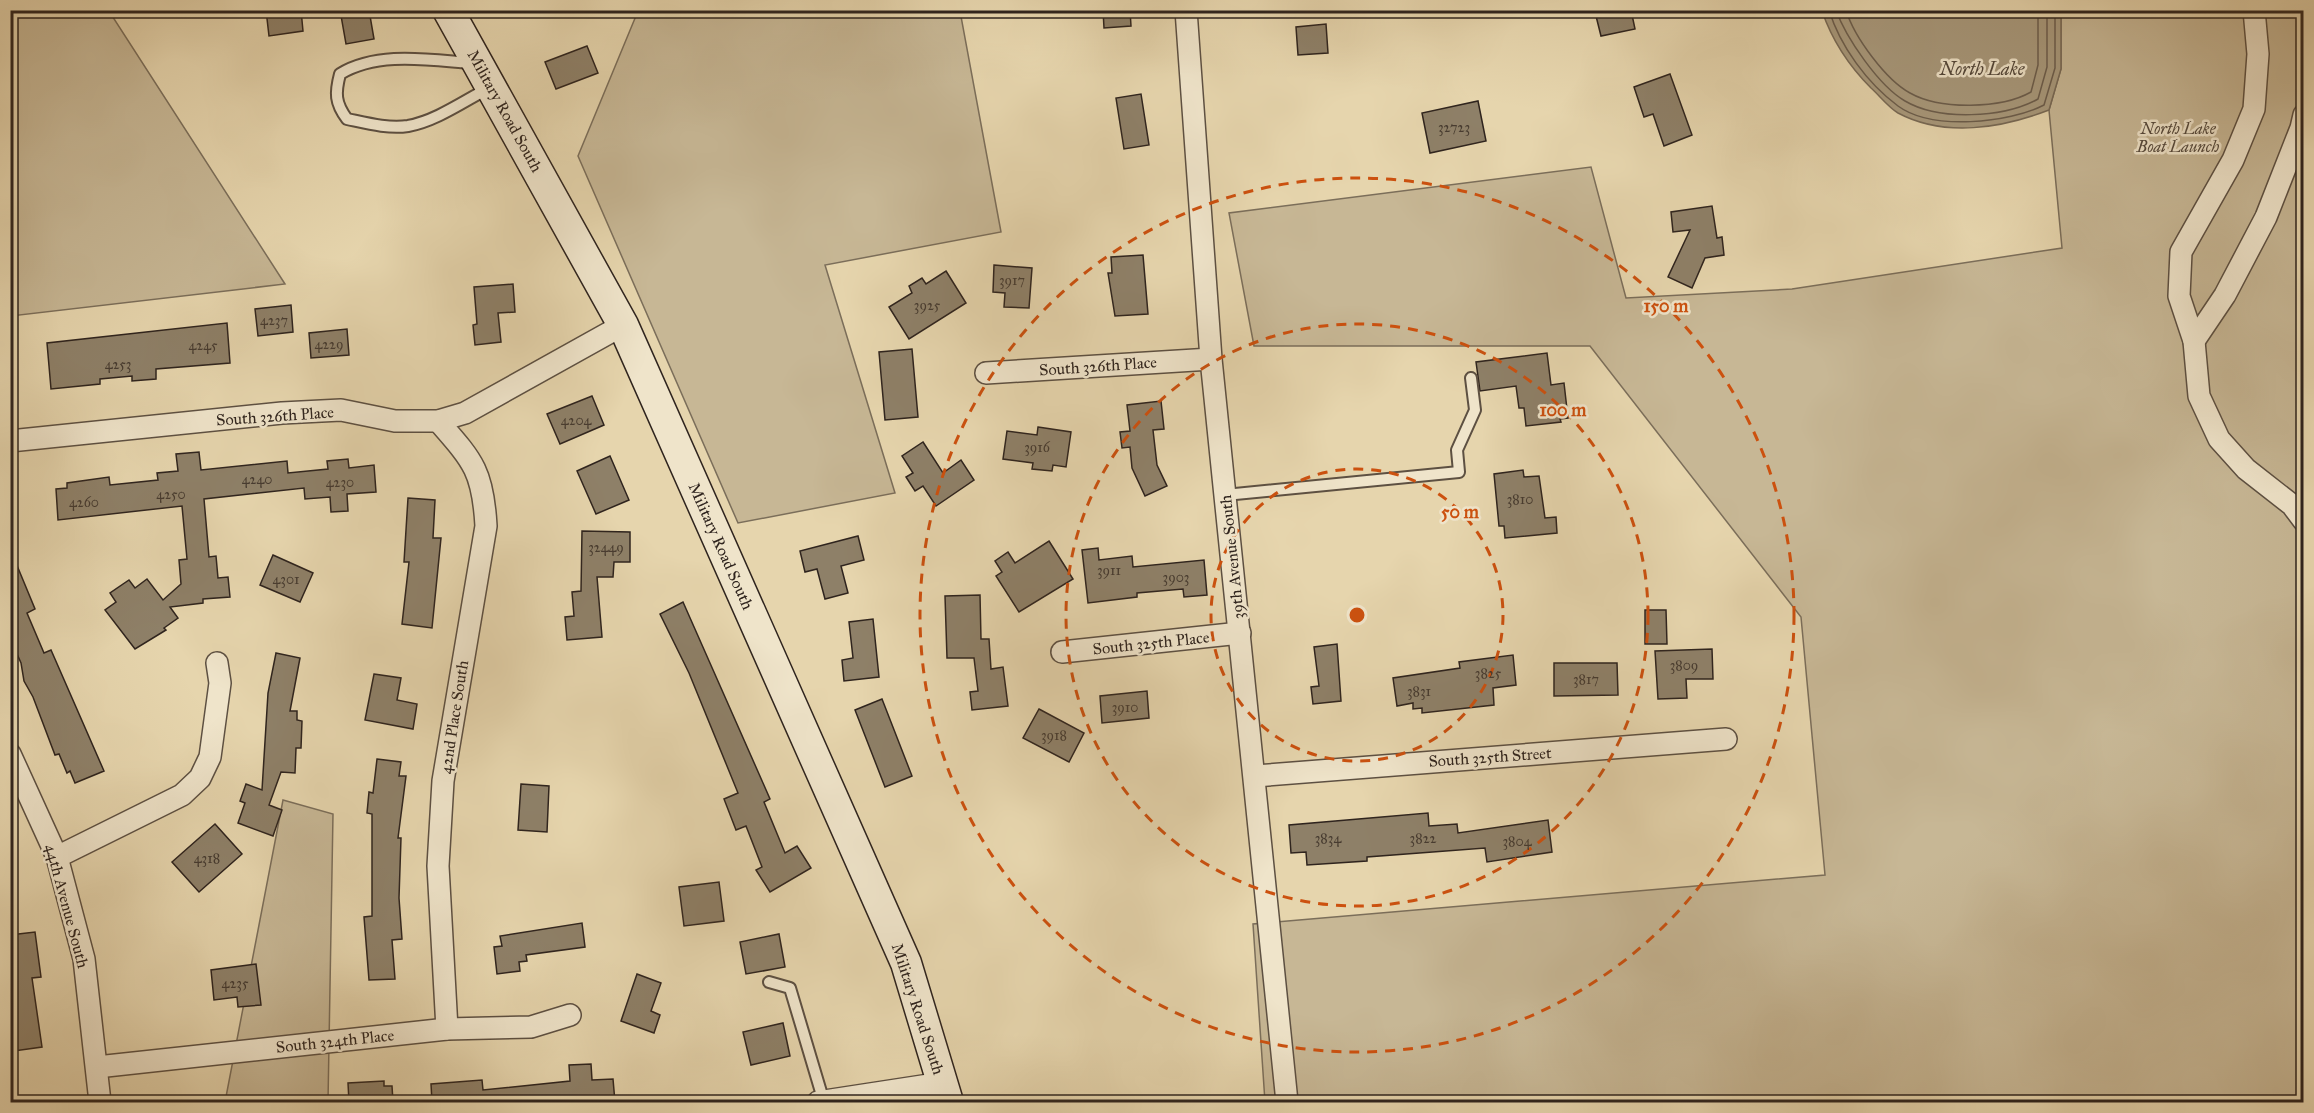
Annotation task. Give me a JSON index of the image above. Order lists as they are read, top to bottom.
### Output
{
  "streets": {
    "main road": ["Military Road South"],
    "street": [
      "South 326th Place",
      "39th Avenue South",
      "South 325th Place",
      "42nd Place South",
      "South 325th Street",
      "44th Avenue South",
      "South 324th Place"
    ]
  },
  "crossings": [
    ["Military Road South", "South 326th Place"],
    ["South 326th Place", "39th Avenue South"],
    ["South 326th Place", "42nd Place South"],
    ["39th Avenue South", "South 325th Place"],
    ["39th Avenue South", "South 325th Street"],
    ["42nd Place South", "South 324th Place"],
    ["44th Avenue South", "South 324th Place"]
  ],
  "water": ["North Lake"],
  "parks": ["North Lake Boat Launch"],
  "house_numbers": [
    "32723",
    "3917",
    "3925",
    "4237",
    "4229",
    "4245",
    "4253",
    "4204",
    "3916",
    "4240",
    "4230",
    "4250",
    "3810",
    "4260",
    "32449",
    "3911",
    "3903",
    "4301",
    "3809",
    "3825",
    "3817",
    "3831",
    "3910",
    "3918",
    "3834",
    "3822",
    "3804",
    "4318",
    "4235"
  ],
  "rings": ["150 m", "100 m", "50 m"]
}
